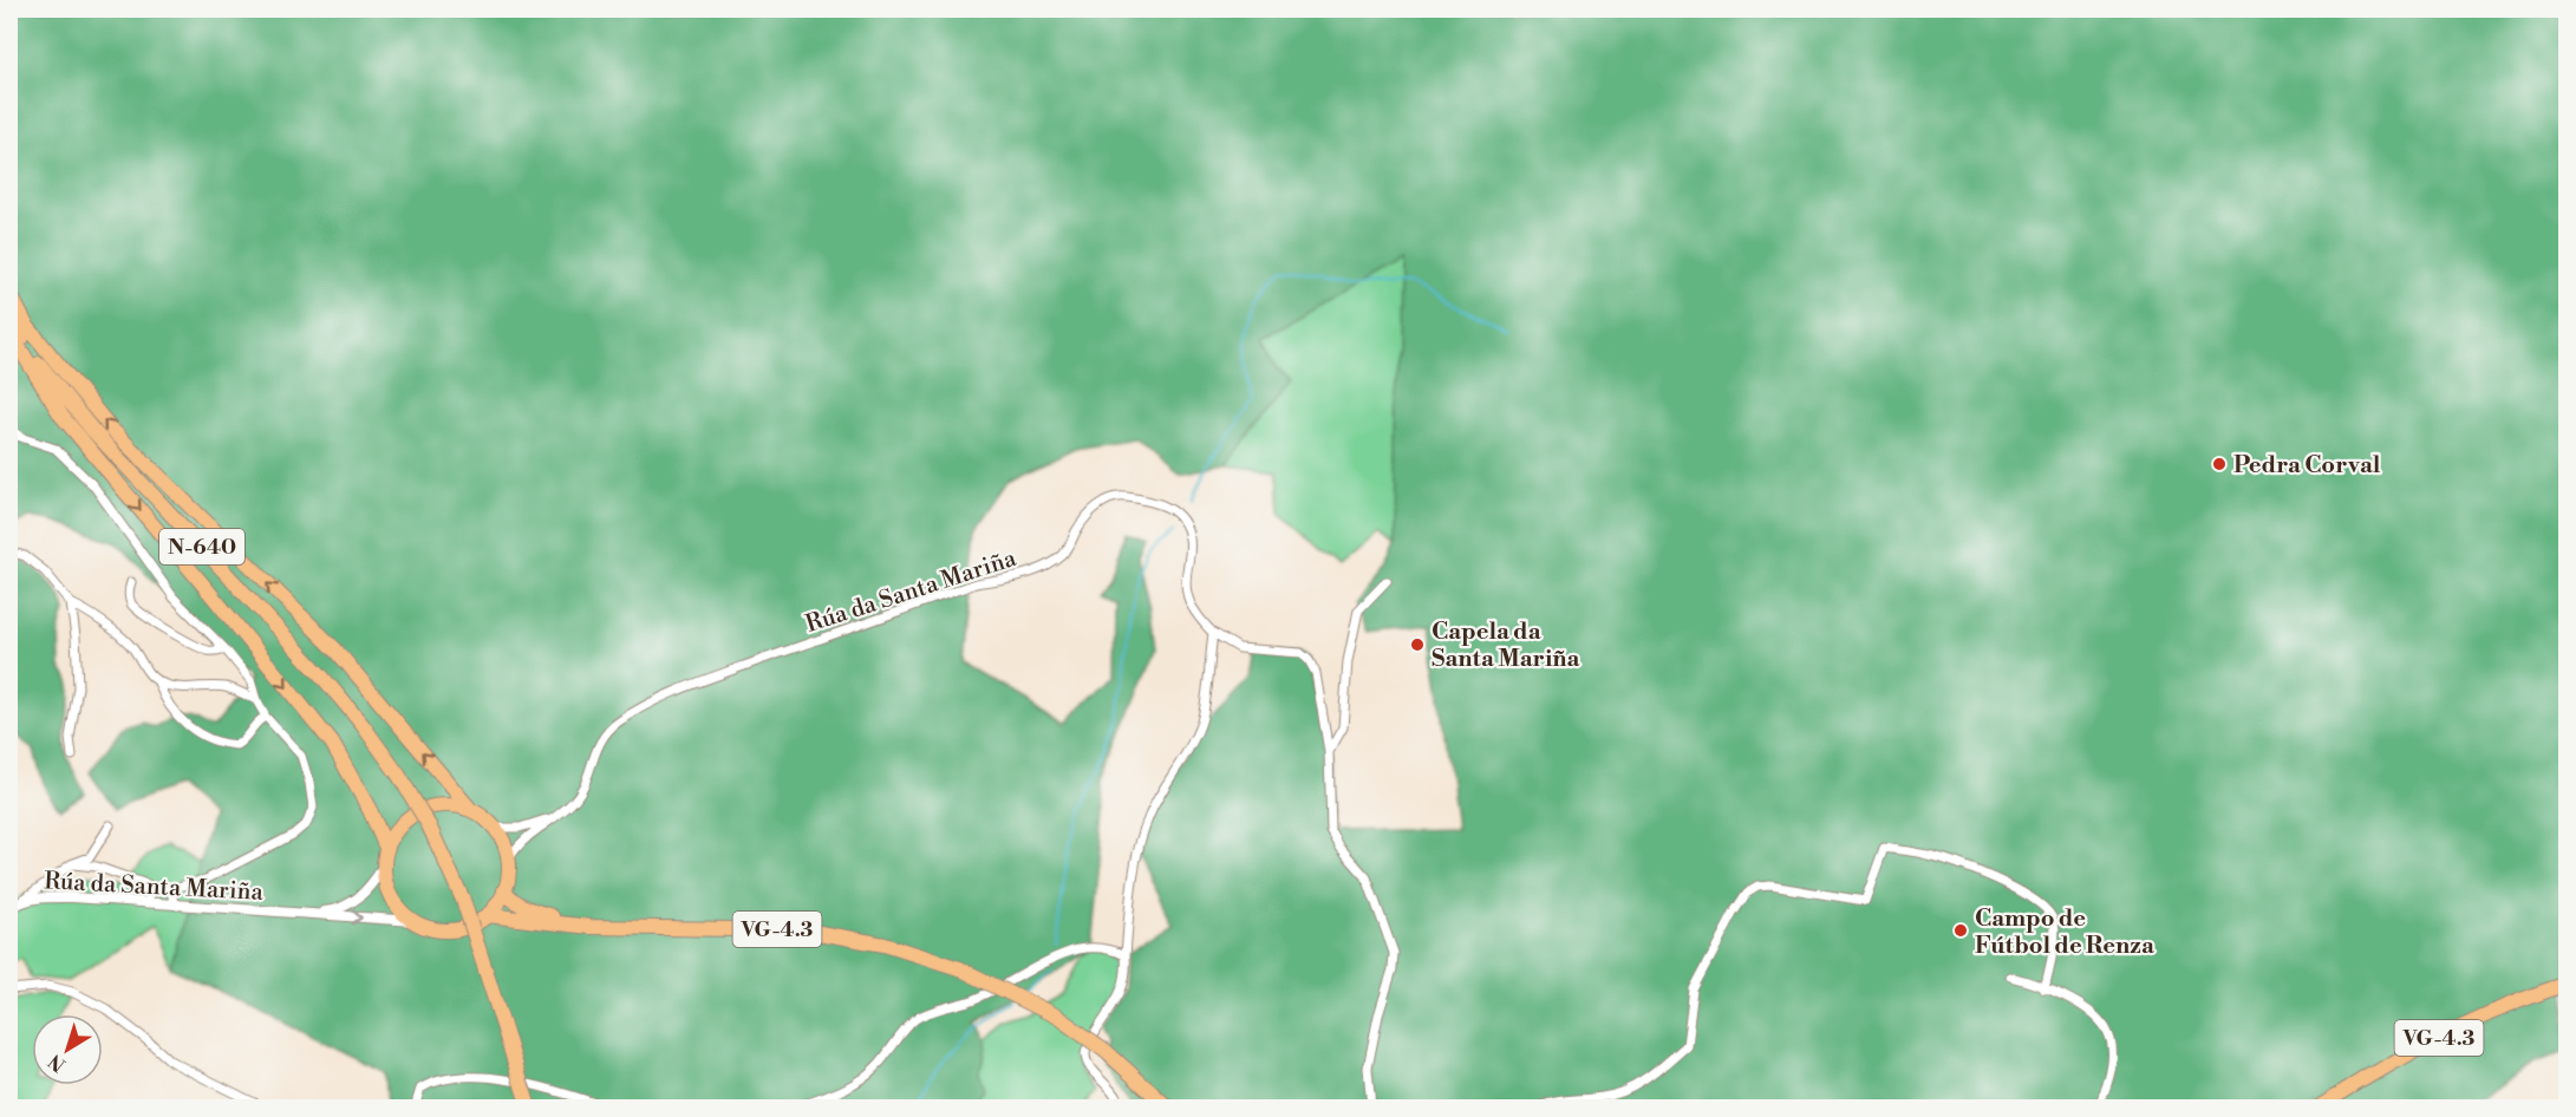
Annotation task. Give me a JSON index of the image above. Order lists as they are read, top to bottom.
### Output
{
  "streets": {
    "highway": ["N-640", "VG-4.3"],
    "street": ["Rúa da Santa Mariña"]
  },
  "crossings": [
    ["Rúa da Santa Mariña", "VG-4.3"]
  ],
  "places": ["Pedra Corval", "Capela da Santa Mariña", "Campo de Fútbol de Renza"],
  "north": "bottom left"
}
